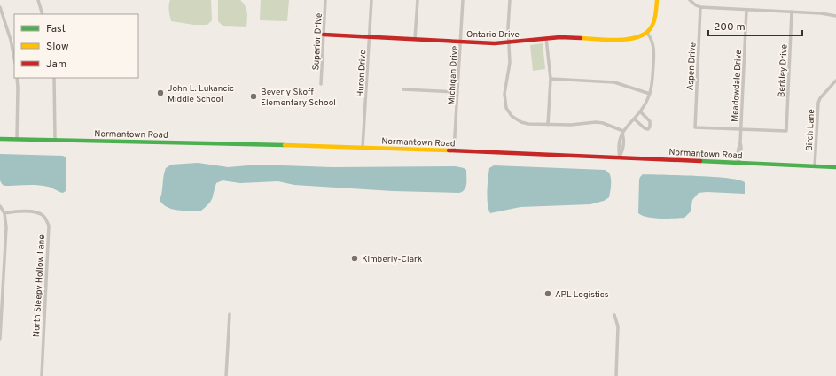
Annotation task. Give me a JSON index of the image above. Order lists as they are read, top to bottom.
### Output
{
  "streets": {
    "street": [
      "Ontario Drive",
      "Superior Drive",
      "Aspen Drive",
      "Berkley Drive",
      "Huron Drive",
      "Michigan Drive",
      "Meadowdale Drive",
      "Birch Lane",
      "Normantown Road",
      "North Sleepy Hollow Lane"
    ]
  },
  "crossings": [
    ["Ontario Drive", "Superior Drive"],
    ["Ontario Drive", "Huron Drive"],
    ["Ontario Drive", "Michigan Drive"],
    ["Aspen Drive", "Berkley Drive"],
    ["Aspen Drive", "Meadowdale Drive"],
    ["Berkley Drive", "Meadowdale Drive"],
    ["Huron Drive", "Normantown Road"],
    ["Michigan Drive", "Normantown Road"],
    ["Meadowdale Drive", "Normantown Road"],
    ["Birch Lane", "Normantown Road"]
  ],
  "places": [
    "John L. Lukancic Middle School",
    "Beverly Skoff Elementary School",
    "Kimberly-Clark",
    "APL Logistics"
  ],
  "legend": ["Fast", "Slow", "Jam"],
  "scale_bar": "200 m"
}
